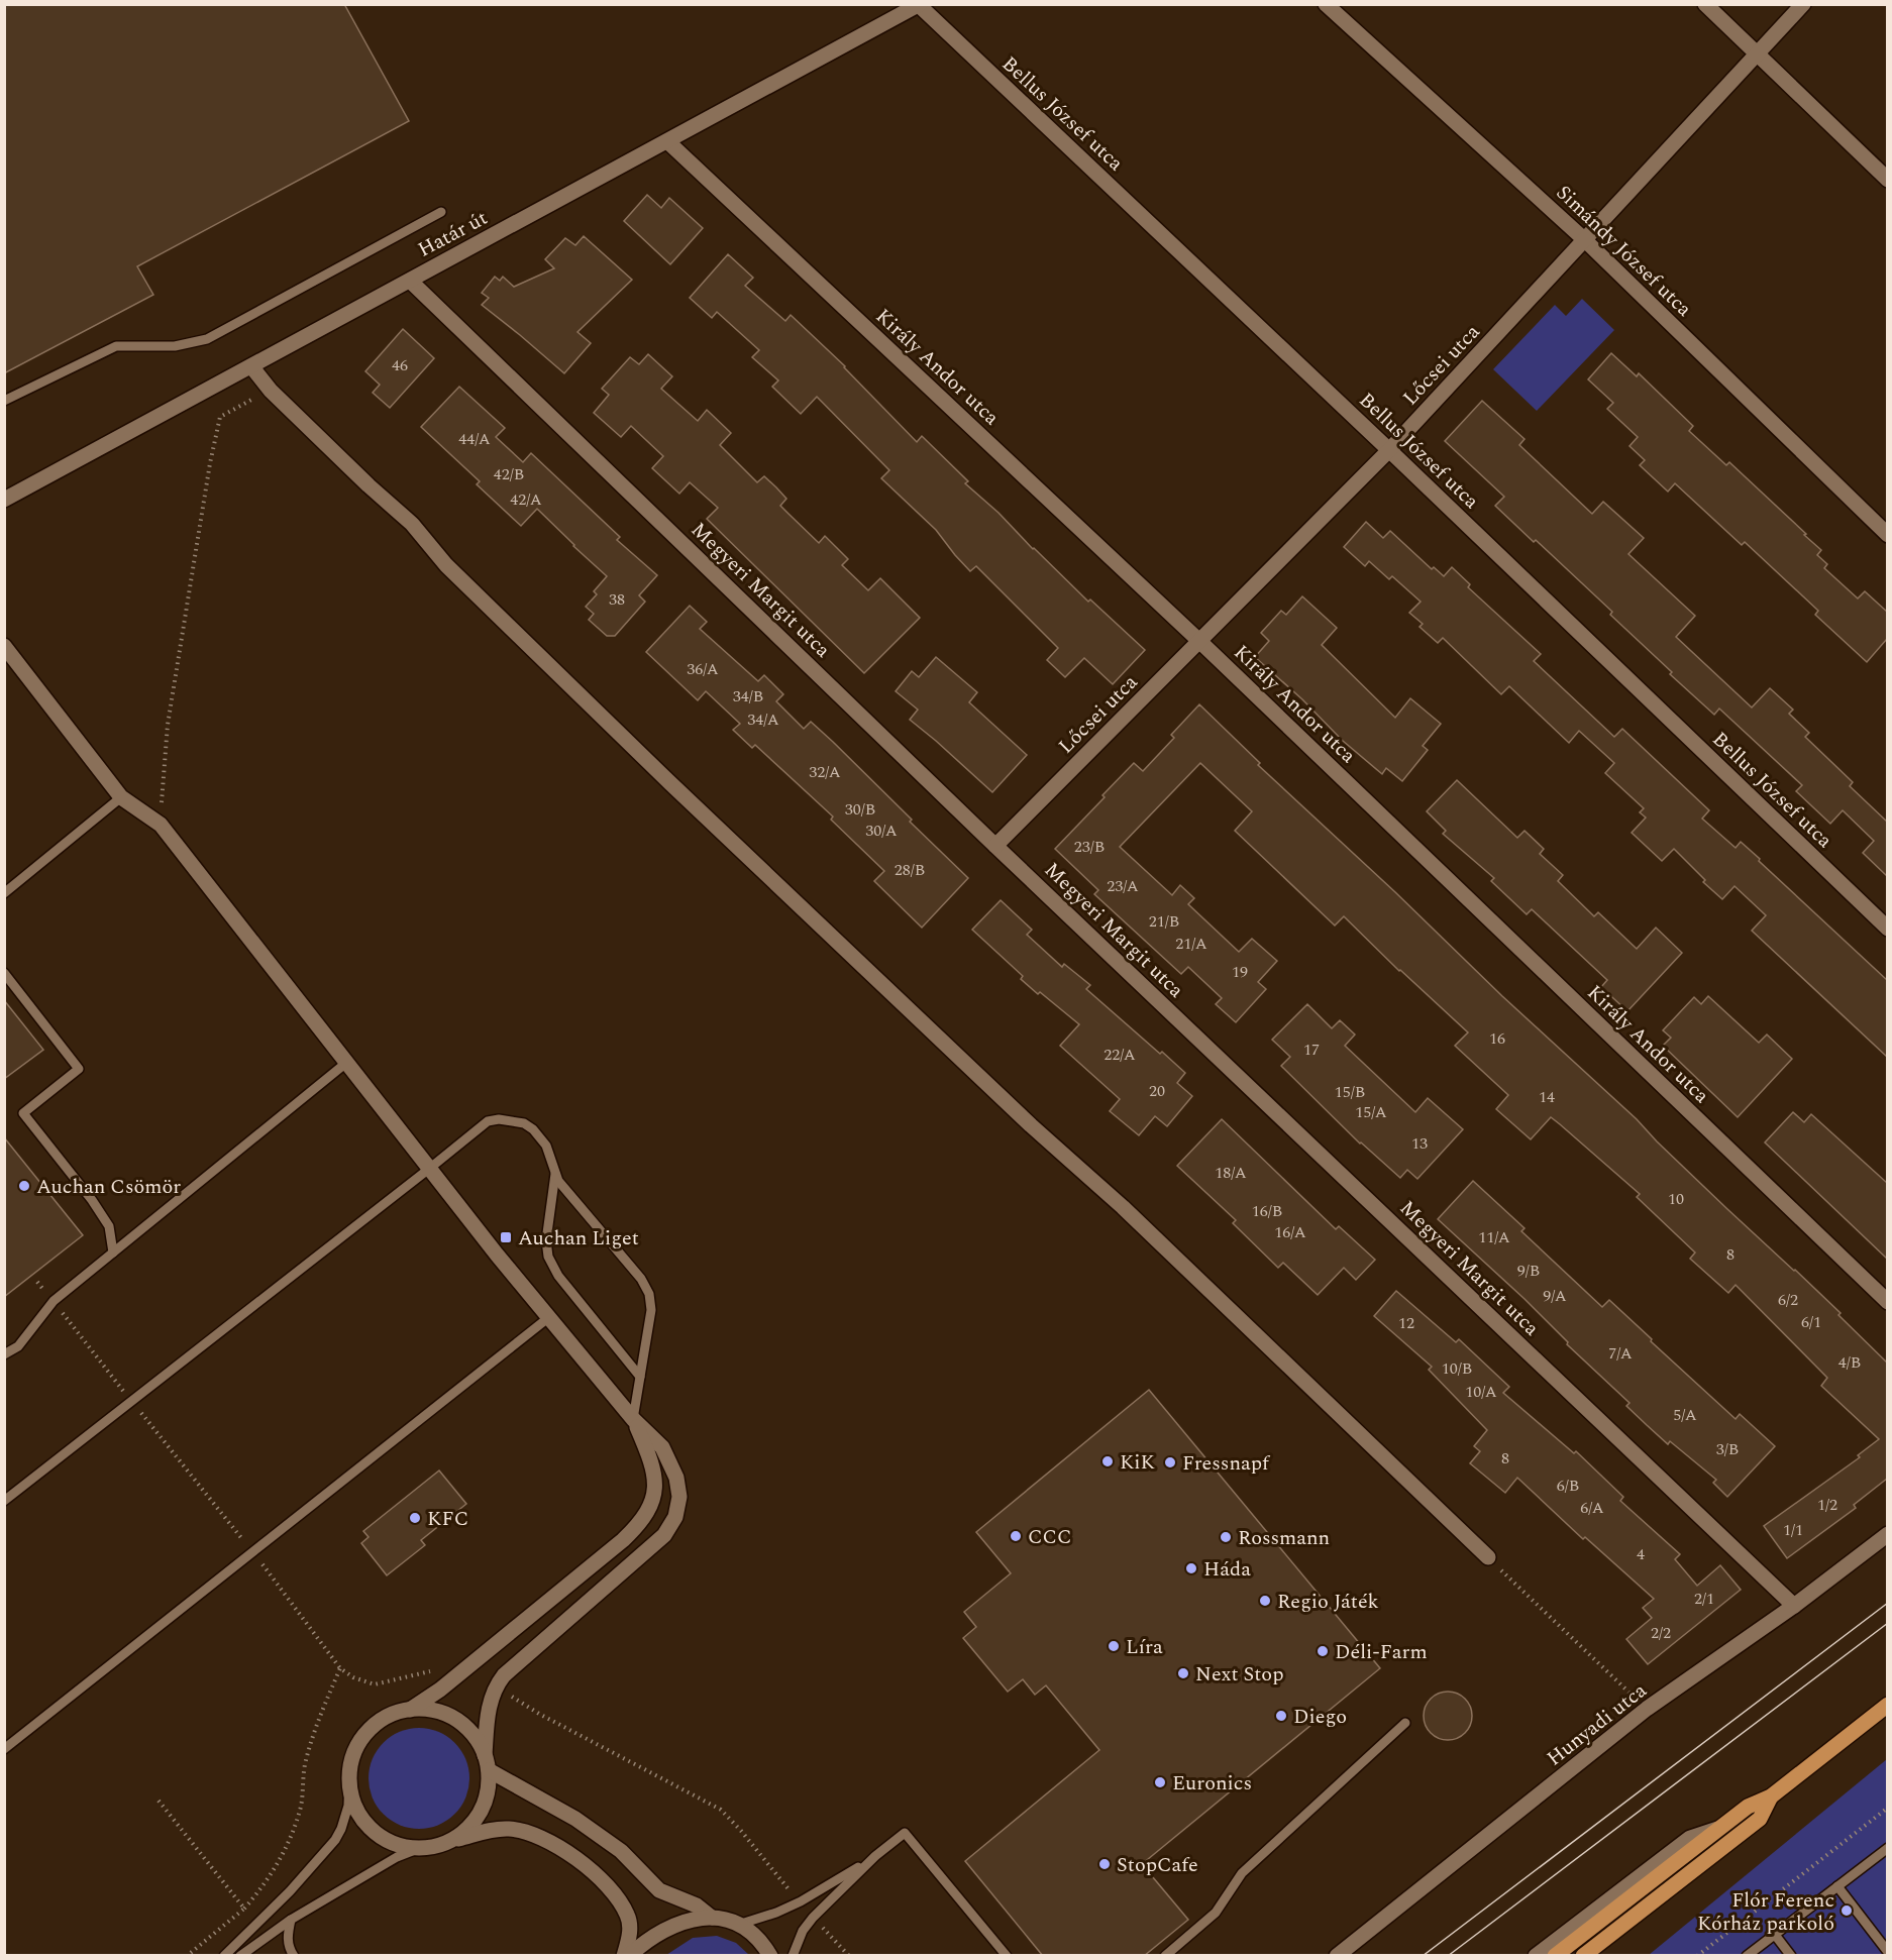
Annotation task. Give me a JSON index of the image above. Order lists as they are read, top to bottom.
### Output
{
  "streets": {
    "street": [
      "Bellus József utca",
      "Határ út",
      "Simándy József utca",
      "Lőcsei utca",
      "Király Andor utca",
      "Megyeri Margit utca",
      "Hunyadi utca"
    ]
  },
  "crossings": [
    ["Bellus József utca", "Határ út"],
    ["Bellus József utca", "Lőcsei utca"],
    ["Határ út", "Király Andor utca"],
    ["Határ út", "Megyeri Margit utca"],
    ["Simándy József utca", "Lőcsei utca"],
    ["Lőcsei utca", "Király Andor utca"],
    ["Lőcsei utca", "Megyeri Margit utca"],
    ["Megyeri Margit utca", "Hunyadi utca"]
  ],
  "places": {
    "other": [
      "Auchan Csömör",
      "KiK",
      "Fressnapf",
      "KFC",
      "CCC",
      "Rossmann",
      "Háda",
      "Regio Játék",
      "Líra",
      "Déli-Farm",
      "Next Stop",
      "Diego",
      "Euronics",
      "StopCafe",
      "Flór Ferenc Kórház parkoló"
    ],
    "transit": ["Auchan Liget"]
  },
  "house_numbers": [
    "46",
    "44/A",
    "42/B",
    "42/A",
    "38",
    "36/A",
    "34/B",
    "34/A",
    "32/A",
    "30/B",
    "30/A",
    "23/B",
    "28/B",
    "23/A",
    "21/B",
    "21/A",
    "19",
    "16",
    "17",
    "22/A",
    "20",
    "15/B",
    "14",
    "15/A",
    "13",
    "18/A",
    "10",
    "16/B",
    "16/A",
    "11/A",
    "8",
    "9/B",
    "9/A",
    "6/2",
    "6/1",
    "12",
    "7/A",
    "4/B",
    "10/B",
    "10/A",
    "5/A",
    "3/B",
    "8",
    "6/B",
    "1/2",
    "6/A",
    "1/1",
    "4",
    "2/1",
    "2/2"
  ]
}
